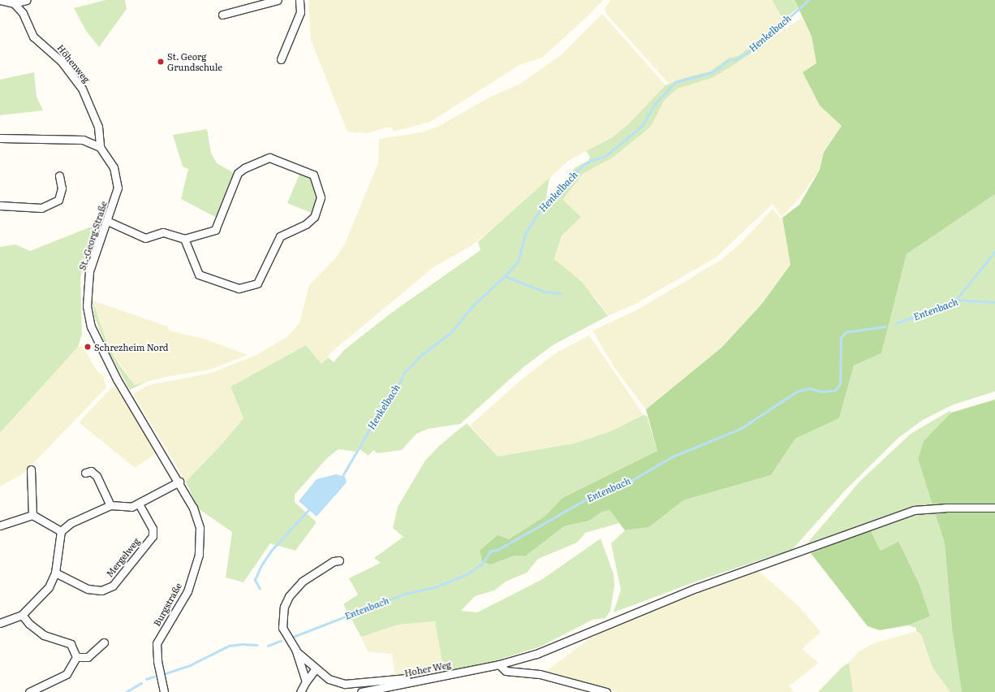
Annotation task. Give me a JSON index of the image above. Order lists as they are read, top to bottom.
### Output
{
  "streets": {
    "street": [
      "Höhenweg",
      "St.-Georg-Straße",
      "Mergelweg",
      "Burgstraße",
      "Hoher Weg"
    ]
  },
  "crossings": [
    ["Höhenweg", "St.-Georg-Straße"],
    ["St.-Georg-Straße", "Burgstraße"]
  ],
  "water": ["Henkelbach", "Entenbach"],
  "places": ["St. Georg Grundschule", "Schrezheim Nord"]
}
